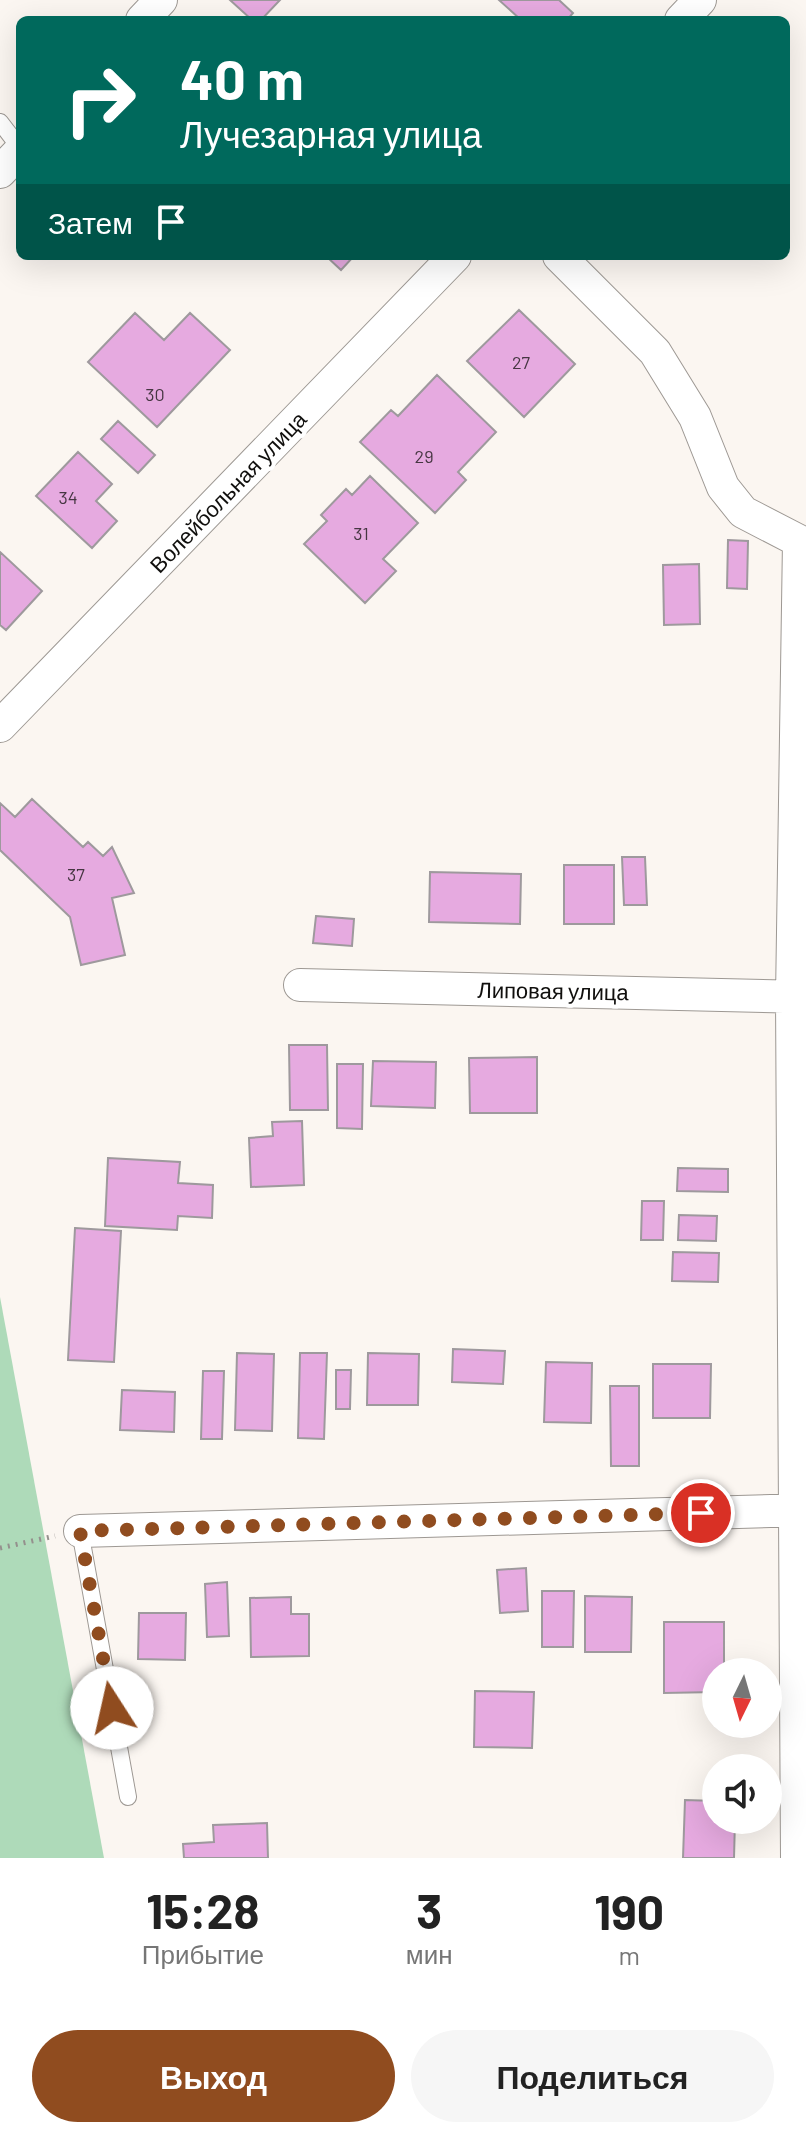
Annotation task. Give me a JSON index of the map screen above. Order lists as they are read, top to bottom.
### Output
{
  "streets": {
    "street": ["Волейбольная улица", "Липовая улица"]
  },
  "house_numbers": [
    "27",
    "30",
    "29",
    "34",
    "31",
    "37"
  ],
  "north": "bottom",
  "page": {
    "turn": ["40 m", "Лучезарная улица"],
    "then": "Затем",
    "eta": [
      "15:28",
      "Прибытие",
      "3",
      "мин",
      "190",
      "m"
    ],
    "buttons": ["Выход", "Поделиться"]
  }
}
